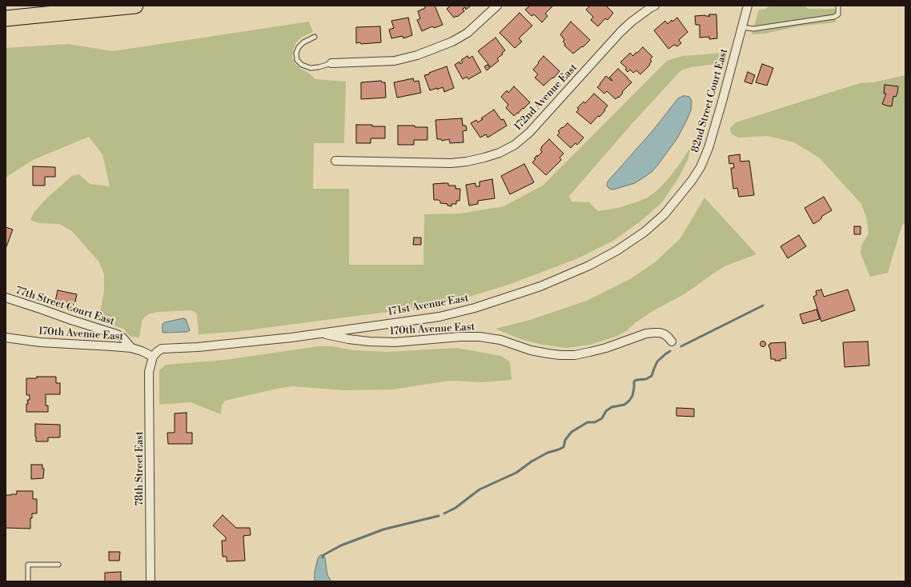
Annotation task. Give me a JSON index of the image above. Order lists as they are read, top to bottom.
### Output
{
  "streets": {
    "street": [
      "172nd Avenue East",
      "82nd Street Court East",
      "171st Avenue East",
      "77th Street Court East",
      "170th Avenue East",
      "78th Street East"
    ]
  },
  "crossings": [
    ["82nd Street Court East", "171st Avenue East"],
    ["171st Avenue East", "170th Avenue East"],
    ["171st Avenue East", "78th Street East"],
    ["77th Street Court East", "170th Avenue East"],
    ["170th Avenue East", "78th Street East"]
  ]
}
